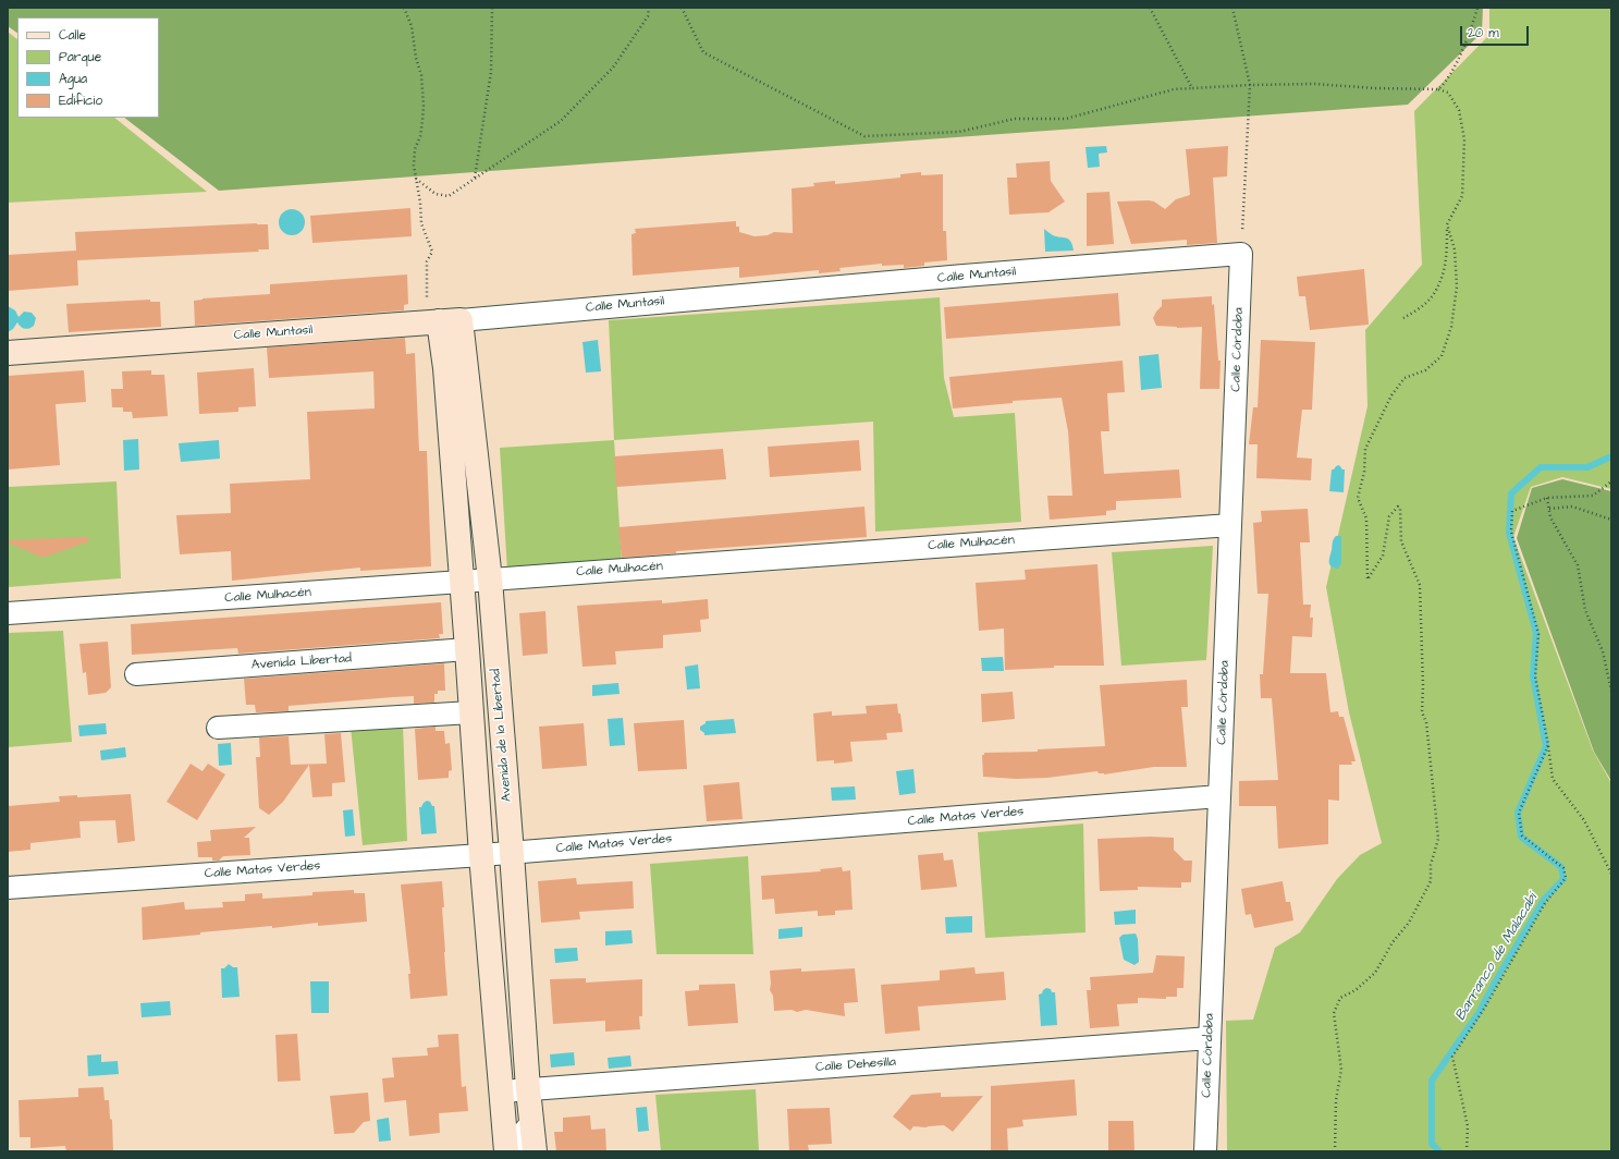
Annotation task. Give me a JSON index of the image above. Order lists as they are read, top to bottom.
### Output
{
  "streets": {
    "street": [
      "Calle Muntasil",
      "Calle Córdoba",
      "Calle Mulhacén",
      "Avenida Libertad",
      "Avenida de la Libertad",
      "Calle Matas Verdes",
      "Calle Dehesilla"
    ]
  },
  "crossings": [
    ["Calle Muntasil", "Calle Córdoba"],
    ["Calle Muntasil", "Avenida de la Libertad"],
    ["Calle Córdoba", "Calle Mulhacén"],
    ["Calle Córdoba", "Calle Matas Verdes"],
    ["Calle Córdoba", "Calle Dehesilla"],
    ["Calle Mulhacén", "Avenida de la Libertad"],
    ["Avenida Libertad", "Avenida de la Libertad"],
    ["Avenida de la Libertad", "Calle Matas Verdes"],
    ["Avenida de la Libertad", "Calle Dehesilla"]
  ],
  "water": ["Barranco de Malacabí"],
  "legend": [
    "Calle",
    "Parque",
    "Agua",
    "Edificio"
  ],
  "scale_bar": "20 m"
}
